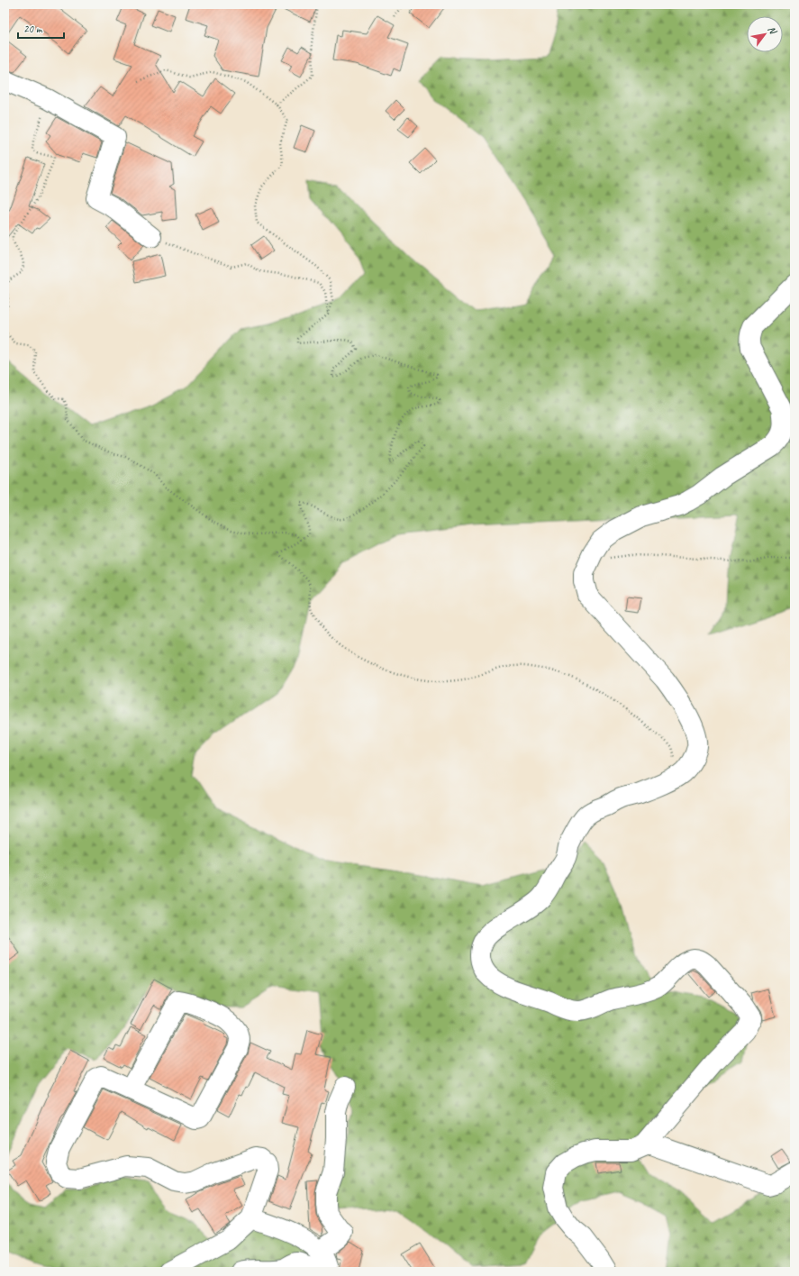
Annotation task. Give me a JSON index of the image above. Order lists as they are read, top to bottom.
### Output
{
  "scale_bar": "20 m",
  "north": "top right"
}
